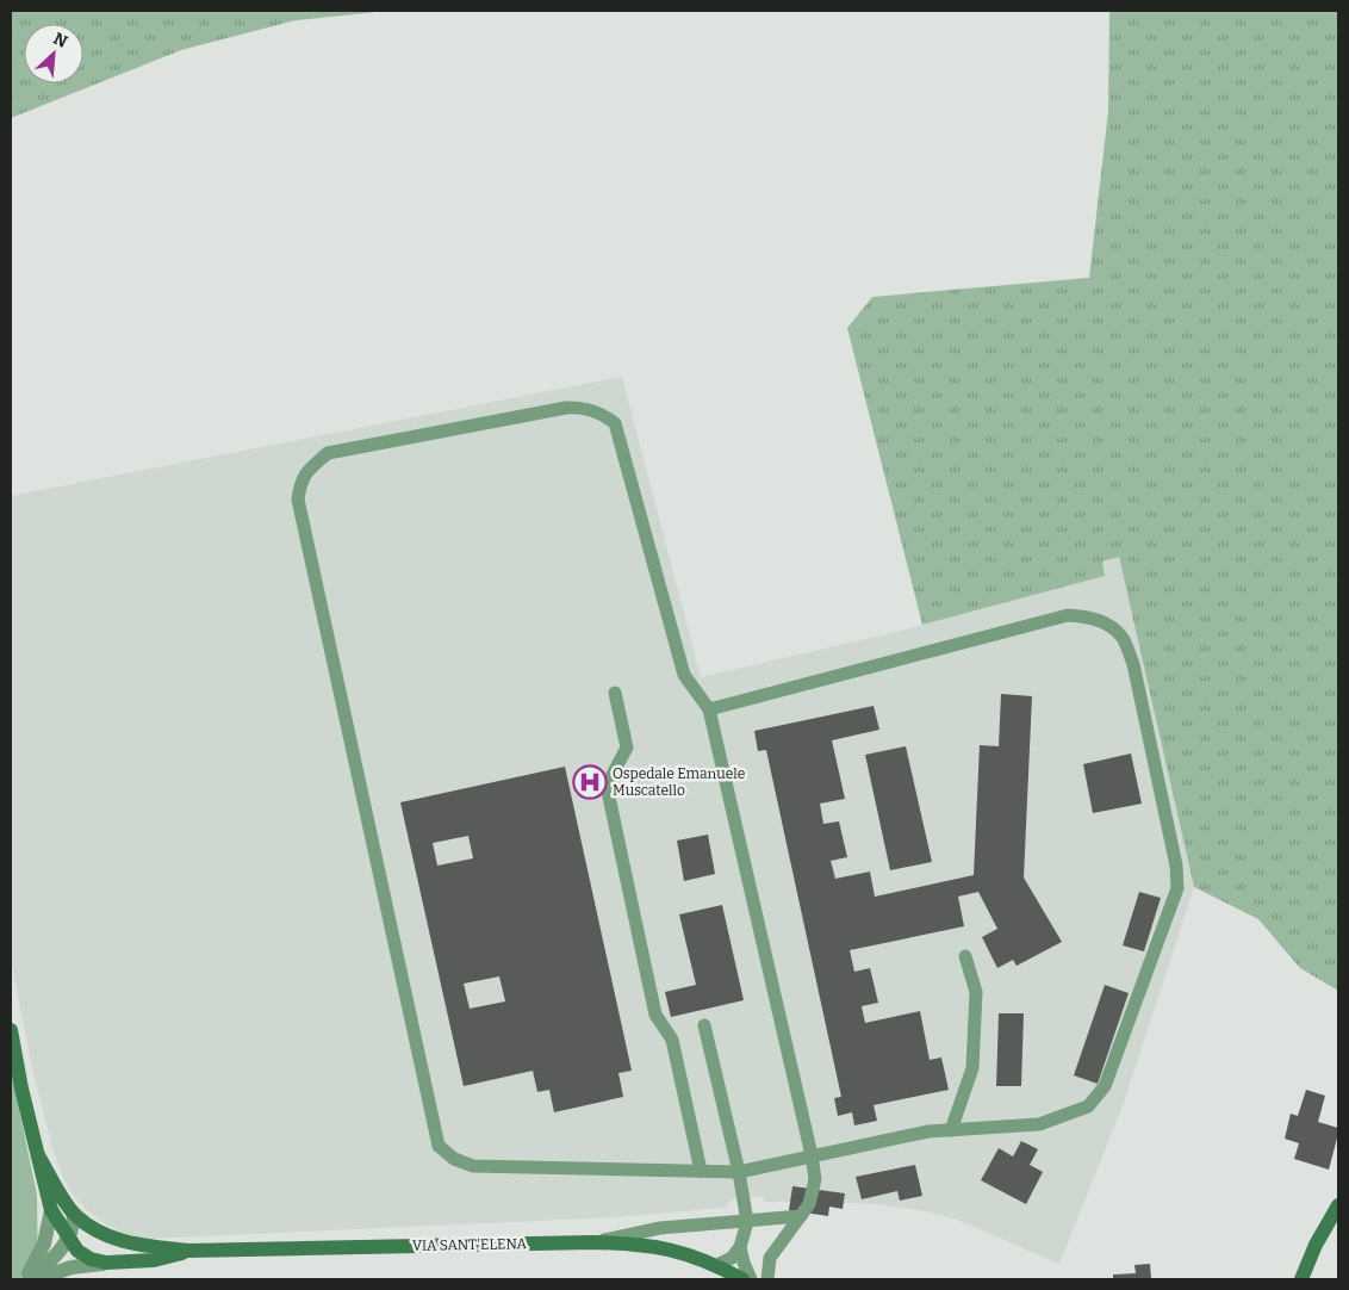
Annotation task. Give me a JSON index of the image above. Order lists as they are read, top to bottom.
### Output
{
  "streets": {
    "main road": ["VIA SANT'ELENA"]
  },
  "places": {
    "hospital": ["Ospedale Emanuele Muscatello"]
  },
  "north": "top right"
}
